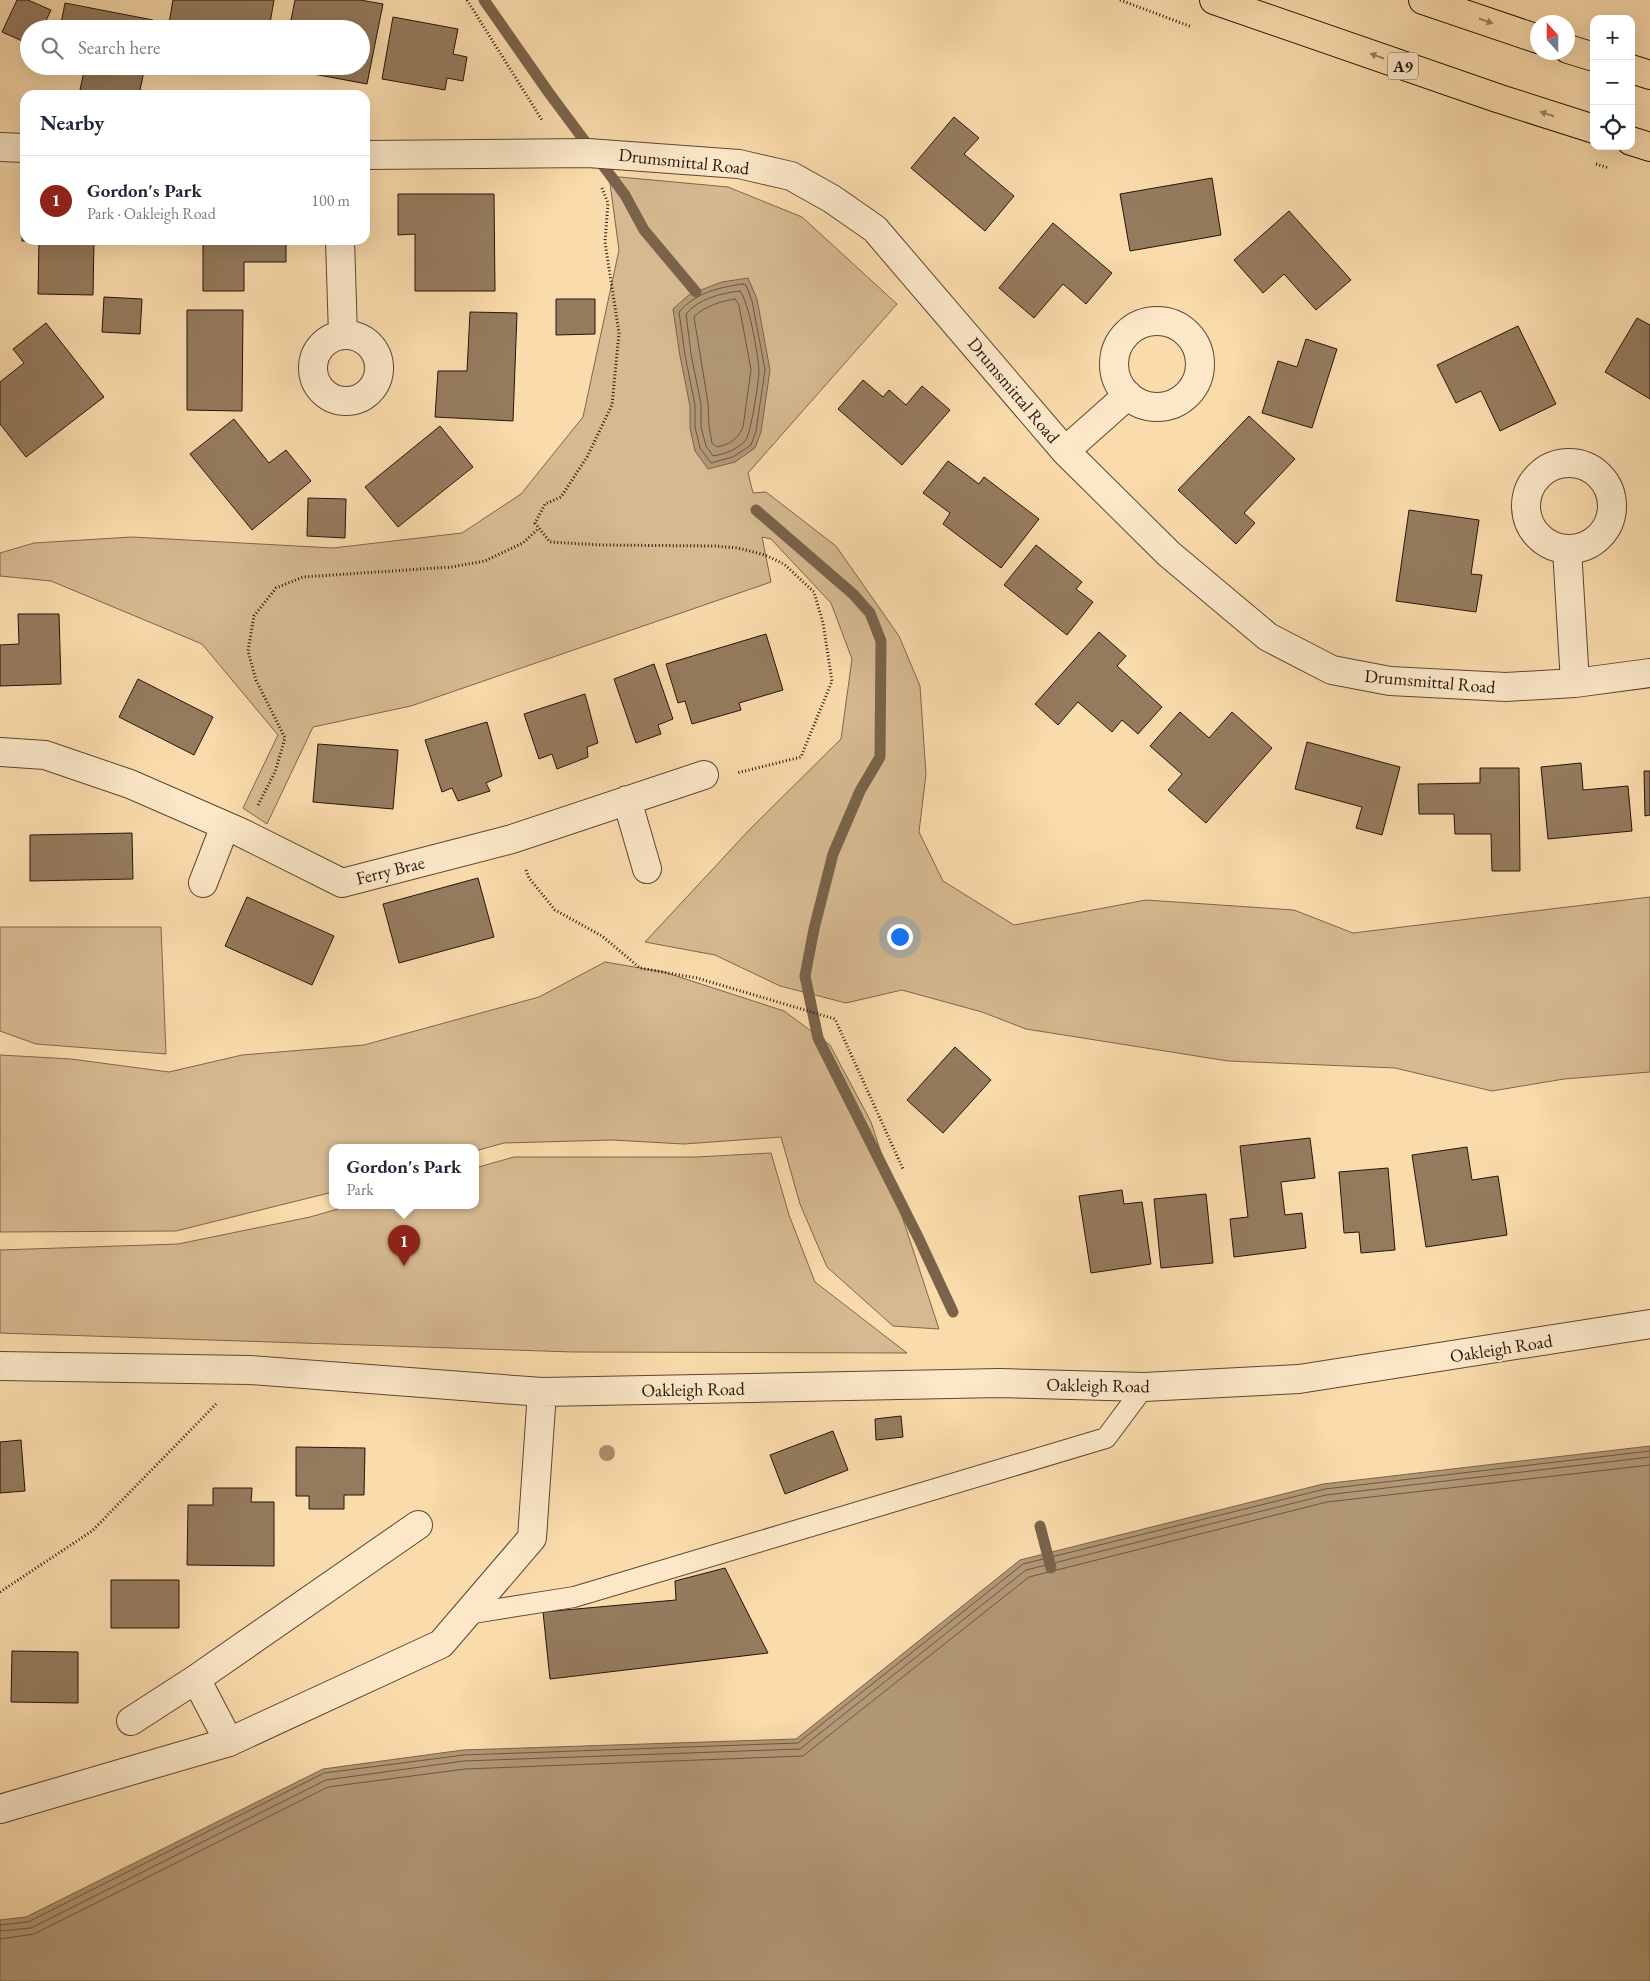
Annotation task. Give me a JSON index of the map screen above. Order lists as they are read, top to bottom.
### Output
{
  "streets": {
    "highway": ["A9"],
    "street": ["Drumsmittal Road", "Ferry Brae", "Oakleigh Road"]
  },
  "north": "top",
  "page": {
    "map_buttons": ["+", "−"],
    "search": "Search here",
    "heading": "Nearby",
    "list": [
      {
        "mark": "1",
        "name": "Gordon's Park",
        "note": "Park · Oakleigh Road",
        "value": "100 m"
      }
    ],
    "popup": ["Gordon's Park", "Park"],
    "pins": "1"
  }
}
